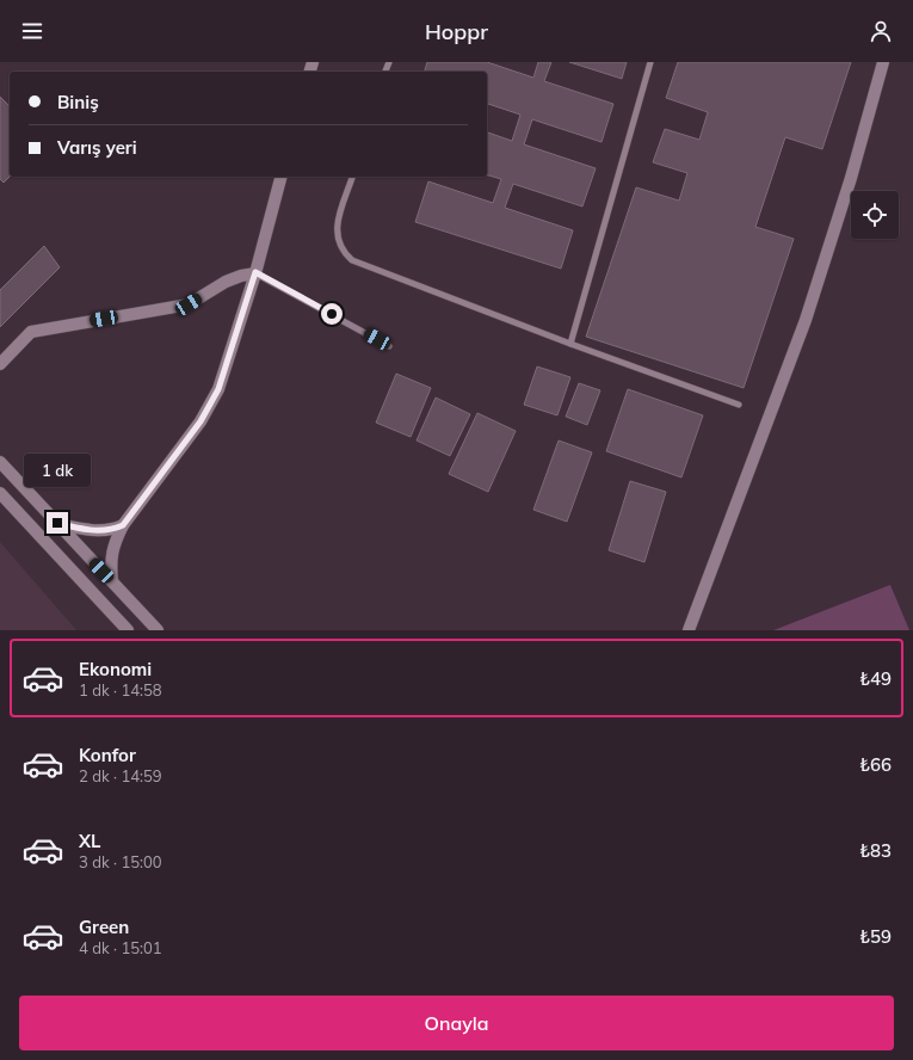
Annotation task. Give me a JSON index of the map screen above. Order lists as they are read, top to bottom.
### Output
{
  "page": {
    "header": "Hoppr",
    "banner": ["Biniş", "Varış yeri"],
    "bubble": "1 dk",
    "list": [
      {
        "name": "Ekonomi",
        "note": "1 dk · 14:58",
        "value": "₺49"
      },
      {
        "name": "Konfor",
        "note": "2 dk · 14:59",
        "value": "₺66"
      },
      {
        "name": "XL",
        "note": "3 dk · 15:00",
        "value": "₺83"
      },
      {
        "name": "Green",
        "note": "4 dk · 15:01",
        "value": "₺59"
      }
    ],
    "buttons": "Onayla"
  }
}
